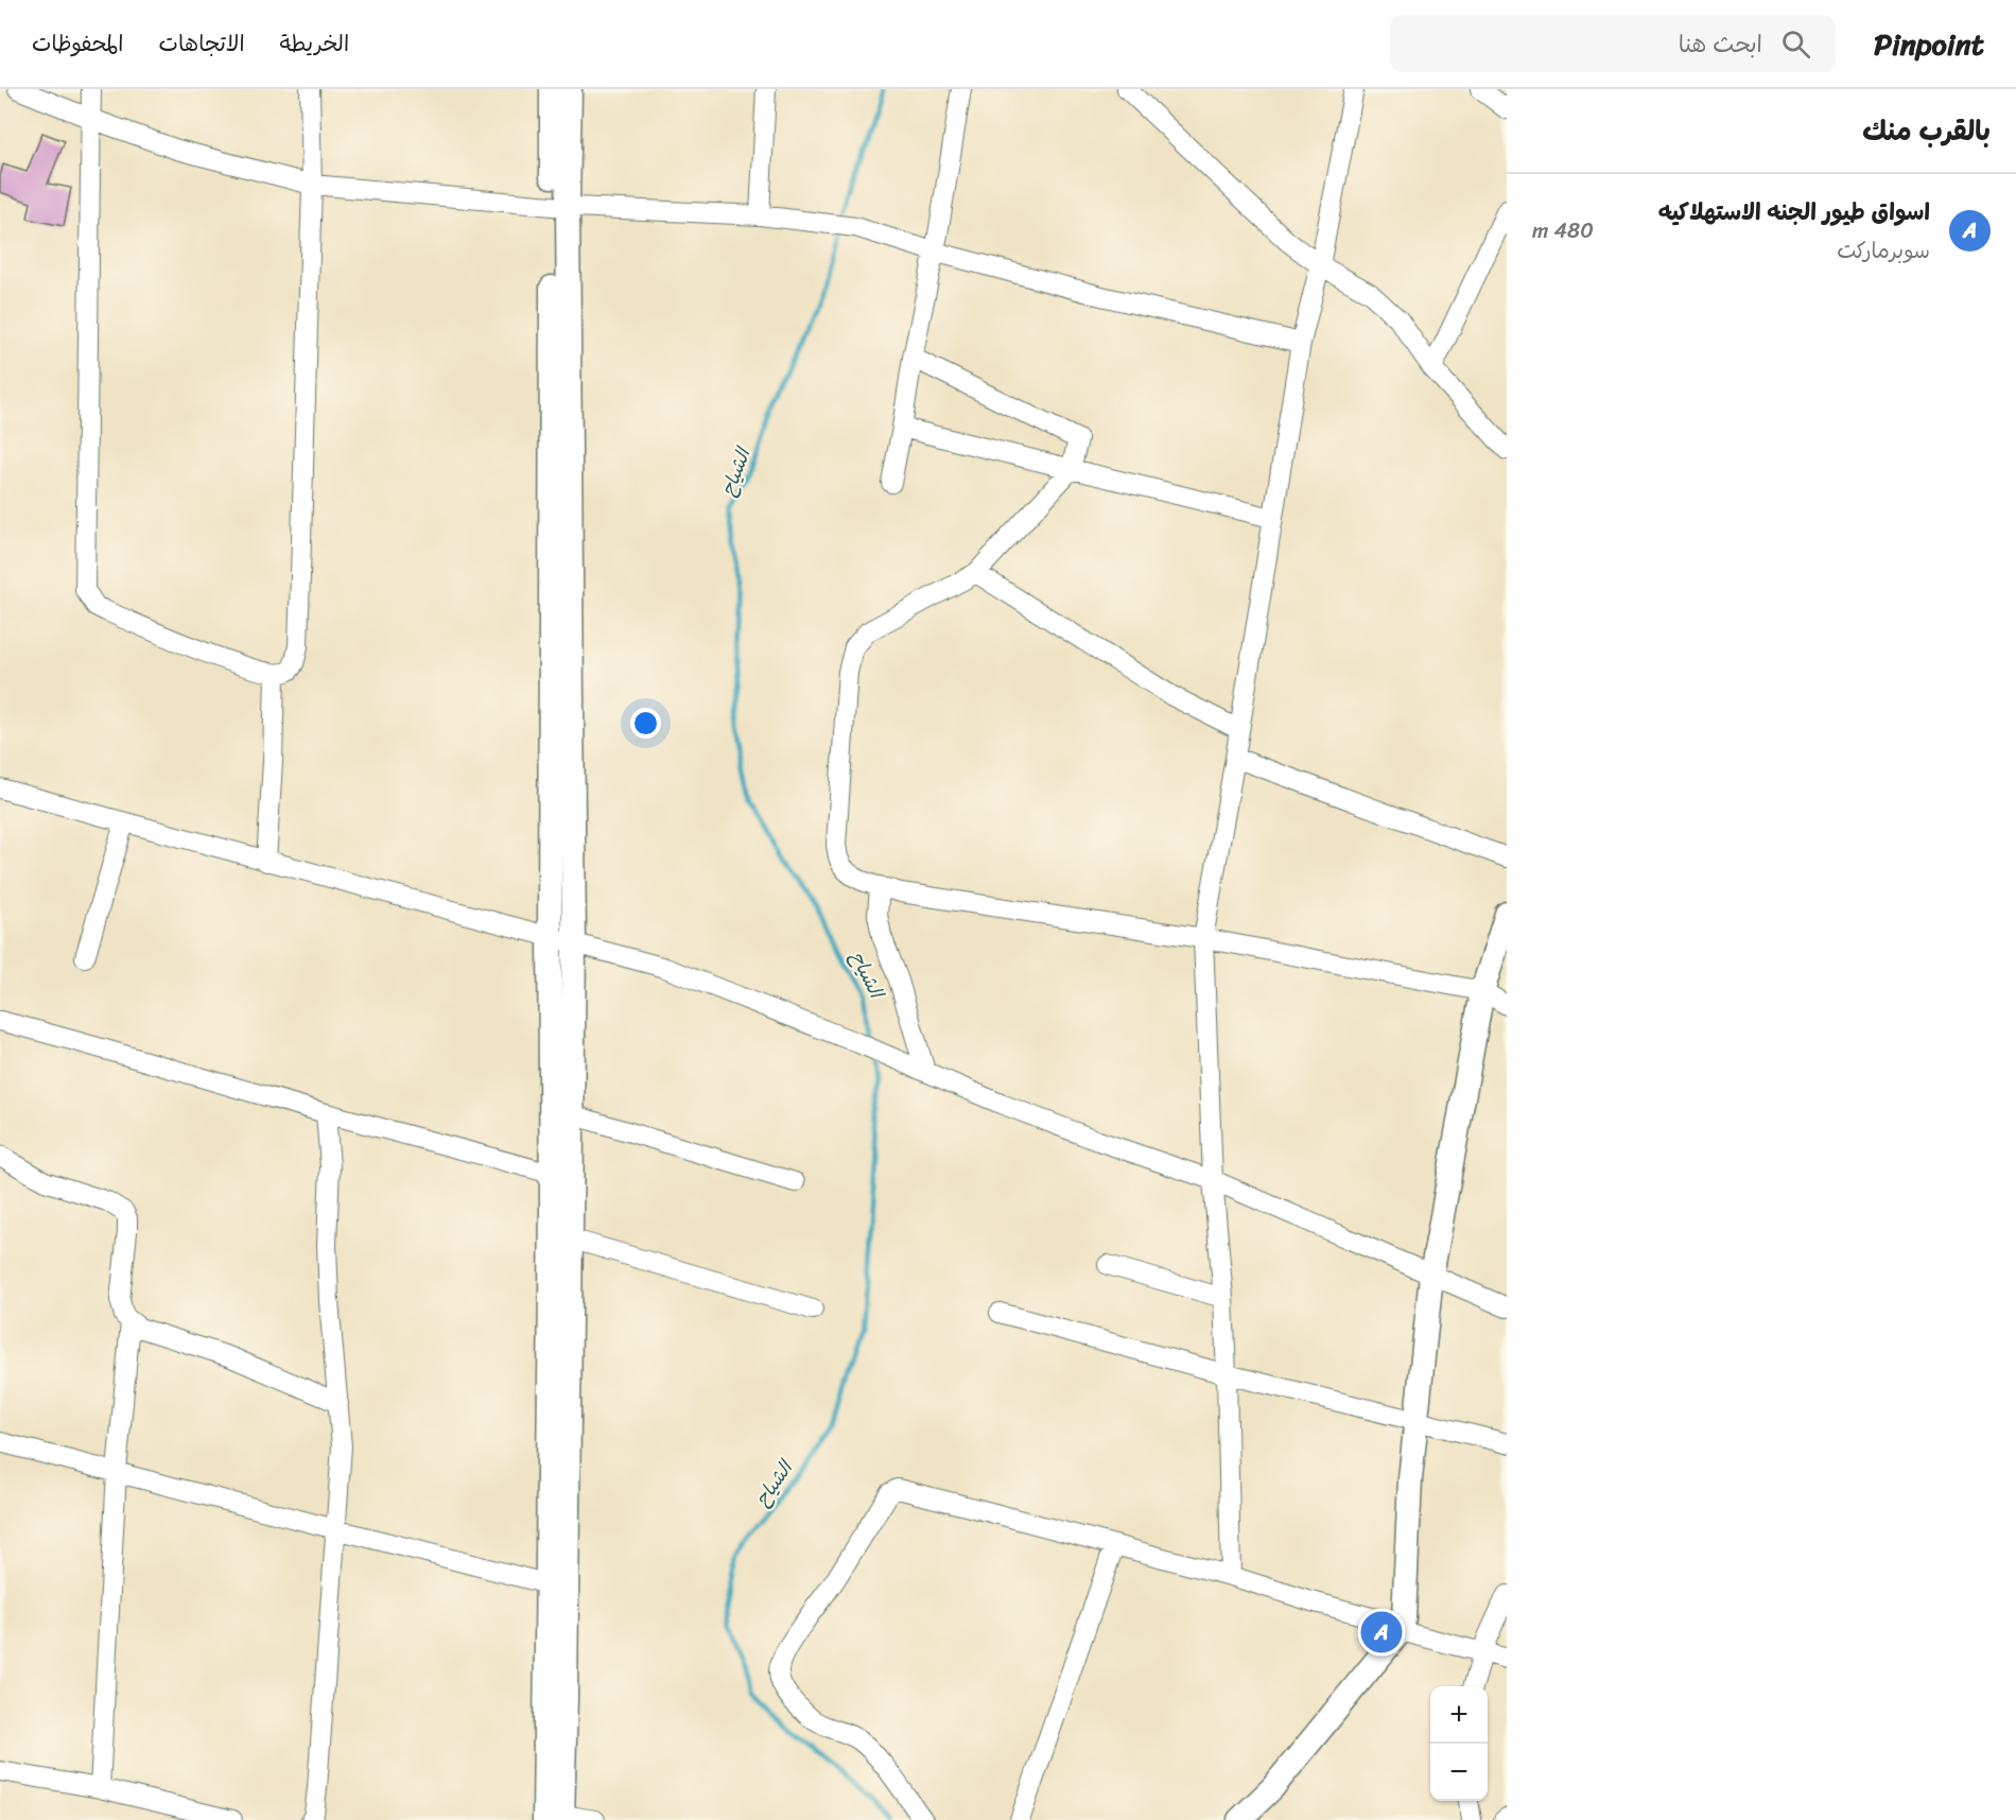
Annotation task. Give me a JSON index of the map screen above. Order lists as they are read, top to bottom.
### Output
{
  "water": ["الشياح"],
  "page": {
    "header": "Pinpoint",
    "search": "ابحث هنا",
    "nav": ["الخريطة", "الاتجاهات", "المحفوظات"],
    "heading": "بالقرب منك",
    "list": [
      {
        "mark": "A",
        "name": "اسواق طيور الجنه الاستهلاكيه",
        "note": "سوبرماركت",
        "value": "480 m"
      }
    ],
    "pins": "A",
    "map_buttons": ["+", "−"]
  }
}
